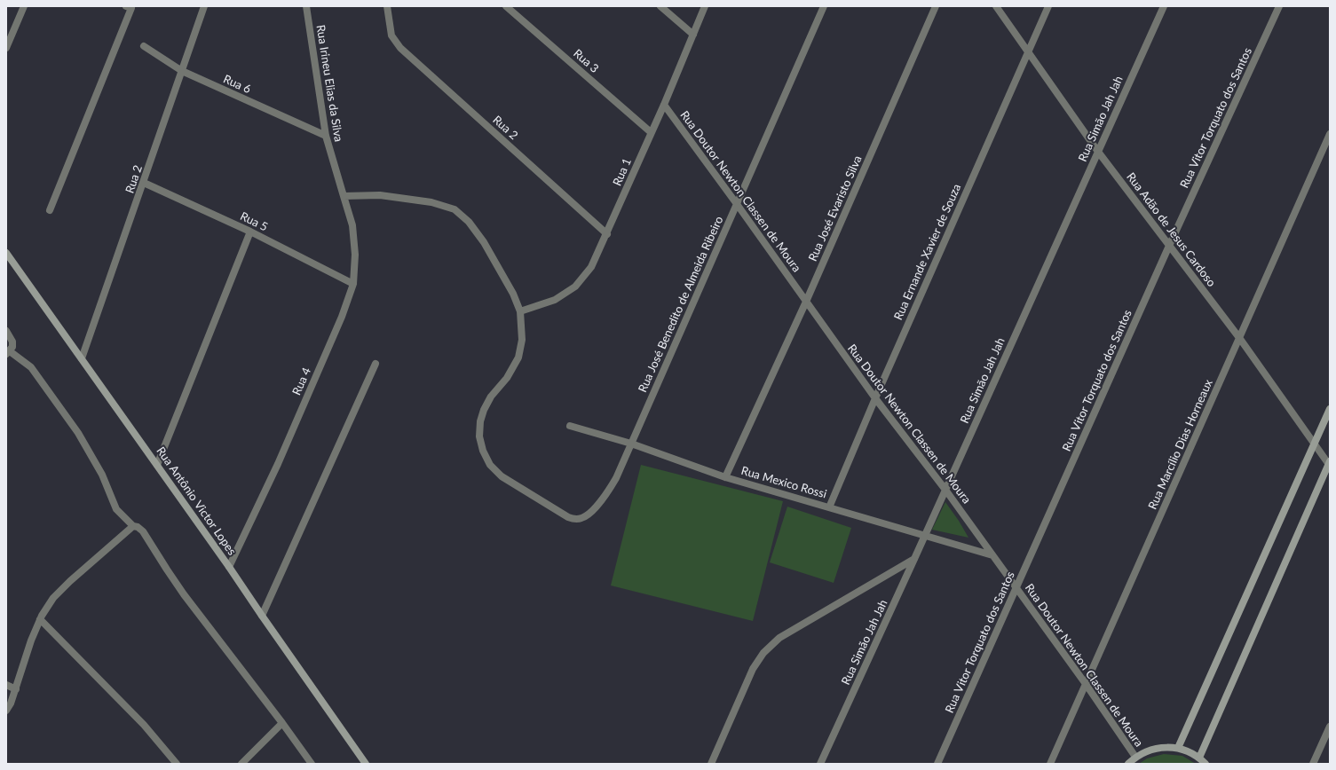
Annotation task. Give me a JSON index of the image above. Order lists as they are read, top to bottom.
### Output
{
  "streets": {
    "main road": ["Rua Antônio Victor Lopes"],
    "street": [
      "Rua 3",
      "Rua Irineu Elias da Silva",
      "Rua 6",
      "Rua Vitor Torquato dos Santos",
      "Rua Simão Jah Jah",
      "Rua 2",
      "Rua 1",
      "Rua Doutor Newton Classen de Moura",
      "Rua José Evaristo Silva",
      "Rua 5",
      "Rua Adão de Jesus Cardoso",
      "Rua Ernande Xavier de Souza",
      "Rua José Benedito de Almeida Ribeiro",
      "Rua 4",
      "Rua Marcílio Dias Horneaux",
      "Rua Mexico Rossi"
    ]
  },
  "crossings": [
    ["Rua 3", "Rua 1"],
    ["Rua Irineu Elias da Silva", "Rua 6"],
    ["Rua Irineu Elias da Silva", "Rua 4"],
    ["Rua 6", "Rua 2"],
    ["Rua Vitor Torquato dos Santos", "Rua Doutor Newton Classen de Moura"],
    ["Rua Vitor Torquato dos Santos", "Rua Adão de Jesus Cardoso"],
    ["Rua Simão Jah Jah", "Rua Doutor Newton Classen de Moura"],
    ["Rua Simão Jah Jah", "Rua Adão de Jesus Cardoso"],
    ["Rua Simão Jah Jah", "Rua Mexico Rossi"],
    ["Rua 2", "Rua 1"],
    ["Rua 2", "Rua 5"],
    ["Rua 2", "Rua Antônio Victor Lopes"],
    ["Rua 1", "Rua Doutor Newton Classen de Moura"],
    ["Rua 1", "Rua José Benedito de Almeida Ribeiro"],
    ["Rua Doutor Newton Classen de Moura", "Rua José Evaristo Silva"],
    ["Rua Doutor Newton Classen de Moura", "Rua Ernande Xavier de Souza"],
    ["Rua Doutor Newton Classen de Moura", "Rua José Benedito de Almeida Ribeiro"],
    ["Rua Doutor Newton Classen de Moura", "Rua Marcílio Dias Horneaux"],
    ["Rua Doutor Newton Classen de Moura", "Rua Mexico Rossi"],
    ["Rua José Evaristo Silva", "Rua Mexico Rossi"],
    ["Rua 5", "Rua 4"],
    ["Rua Adão de Jesus Cardoso", "Rua Ernande Xavier de Souza"],
    ["Rua Adão de Jesus Cardoso", "Rua Marcílio Dias Horneaux"],
    ["Rua Ernande Xavier de Souza", "Rua Mexico Rossi"],
    ["Rua José Benedito de Almeida Ribeiro", "Rua Mexico Rossi"],
    ["Rua 4", "Rua Antônio Victor Lopes"]
  ]
}
